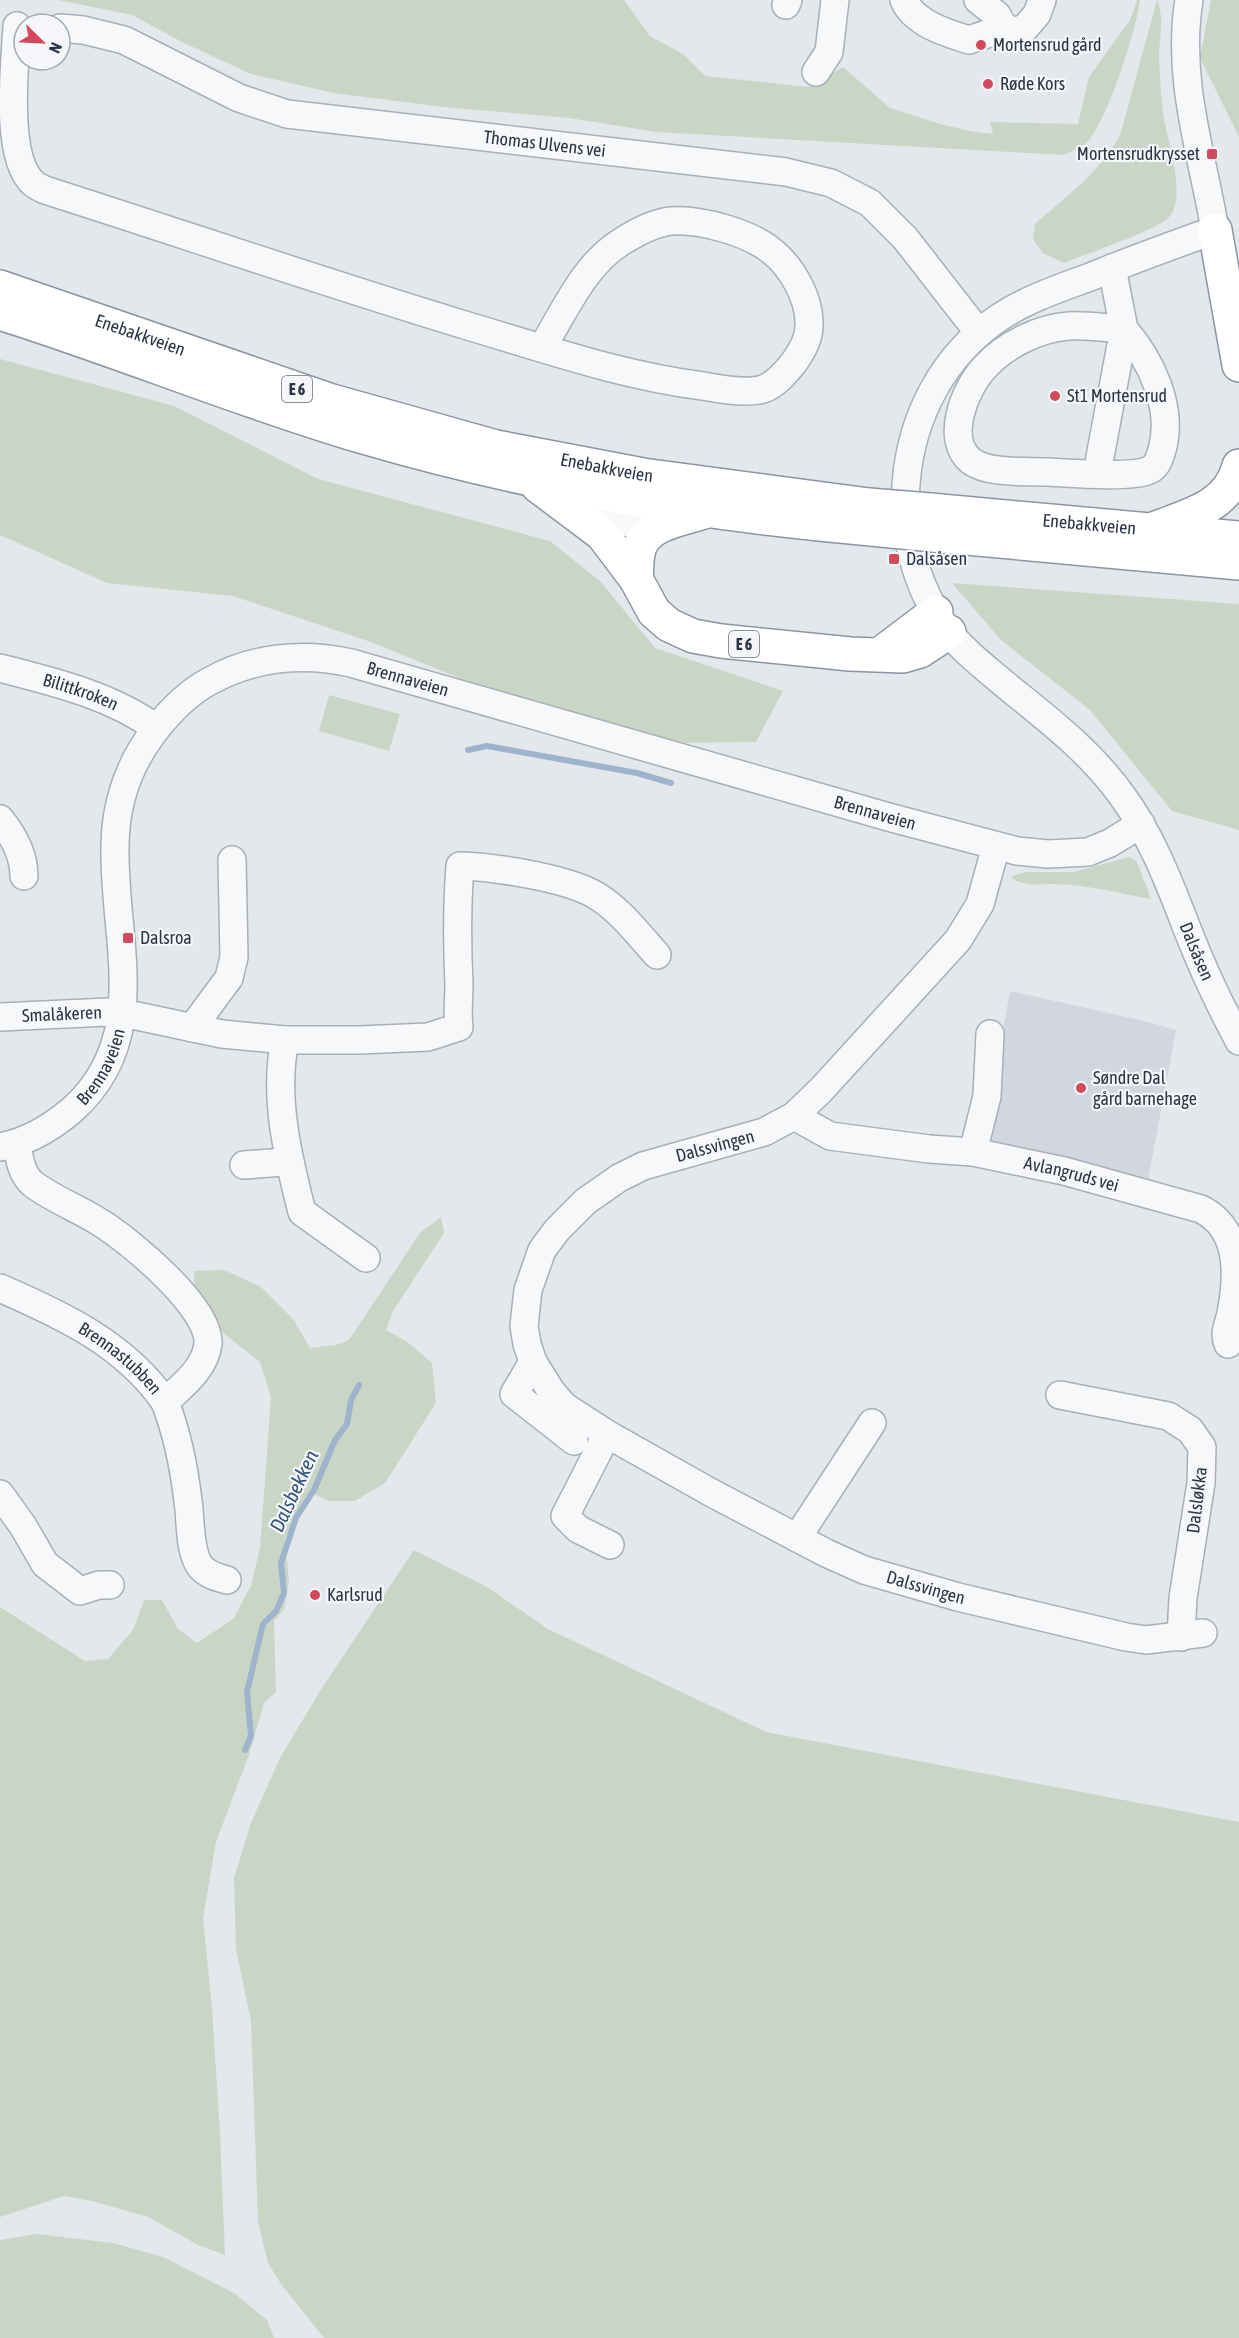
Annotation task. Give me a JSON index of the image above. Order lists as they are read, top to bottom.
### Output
{
  "streets": {
    "highway": ["Enebakkveien", "E 6"],
    "street": [
      "Thomas Ulvens vei",
      "Brennaveien",
      "Bilittkroken",
      "Dalsåsen",
      "Smalåkeren",
      "Dalssvingen",
      "Avlangruds vei",
      "Brennastubben",
      "Dalsløkka"
    ]
  },
  "crossings": [
    ["Thomas Ulvens vei", "Dalsåsen"],
    ["Enebakkveien", "E 6"],
    ["E 6", "Dalsåsen"],
    ["Brennaveien", "Bilittkroken"],
    ["Brennaveien", "Dalsåsen"],
    ["Brennaveien", "Smalåkeren"],
    ["Brennaveien", "Dalssvingen"],
    ["Brennaveien", "Brennastubben"],
    ["Dalssvingen", "Avlangruds vei"],
    ["Dalssvingen", "Dalsløkka"]
  ],
  "water": ["Dalsbekken"],
  "places": {
    "other": [
      "Mortensrud gård",
      "Røde Kors",
      "St1 Mortensrud",
      "Søndre Dal gård barnehage",
      "Karlsrud"
    ],
    "transit": ["Mortensrudkrysset", "Dalsåsen", "Dalsroa"]
  },
  "north": "bottom right"
}
